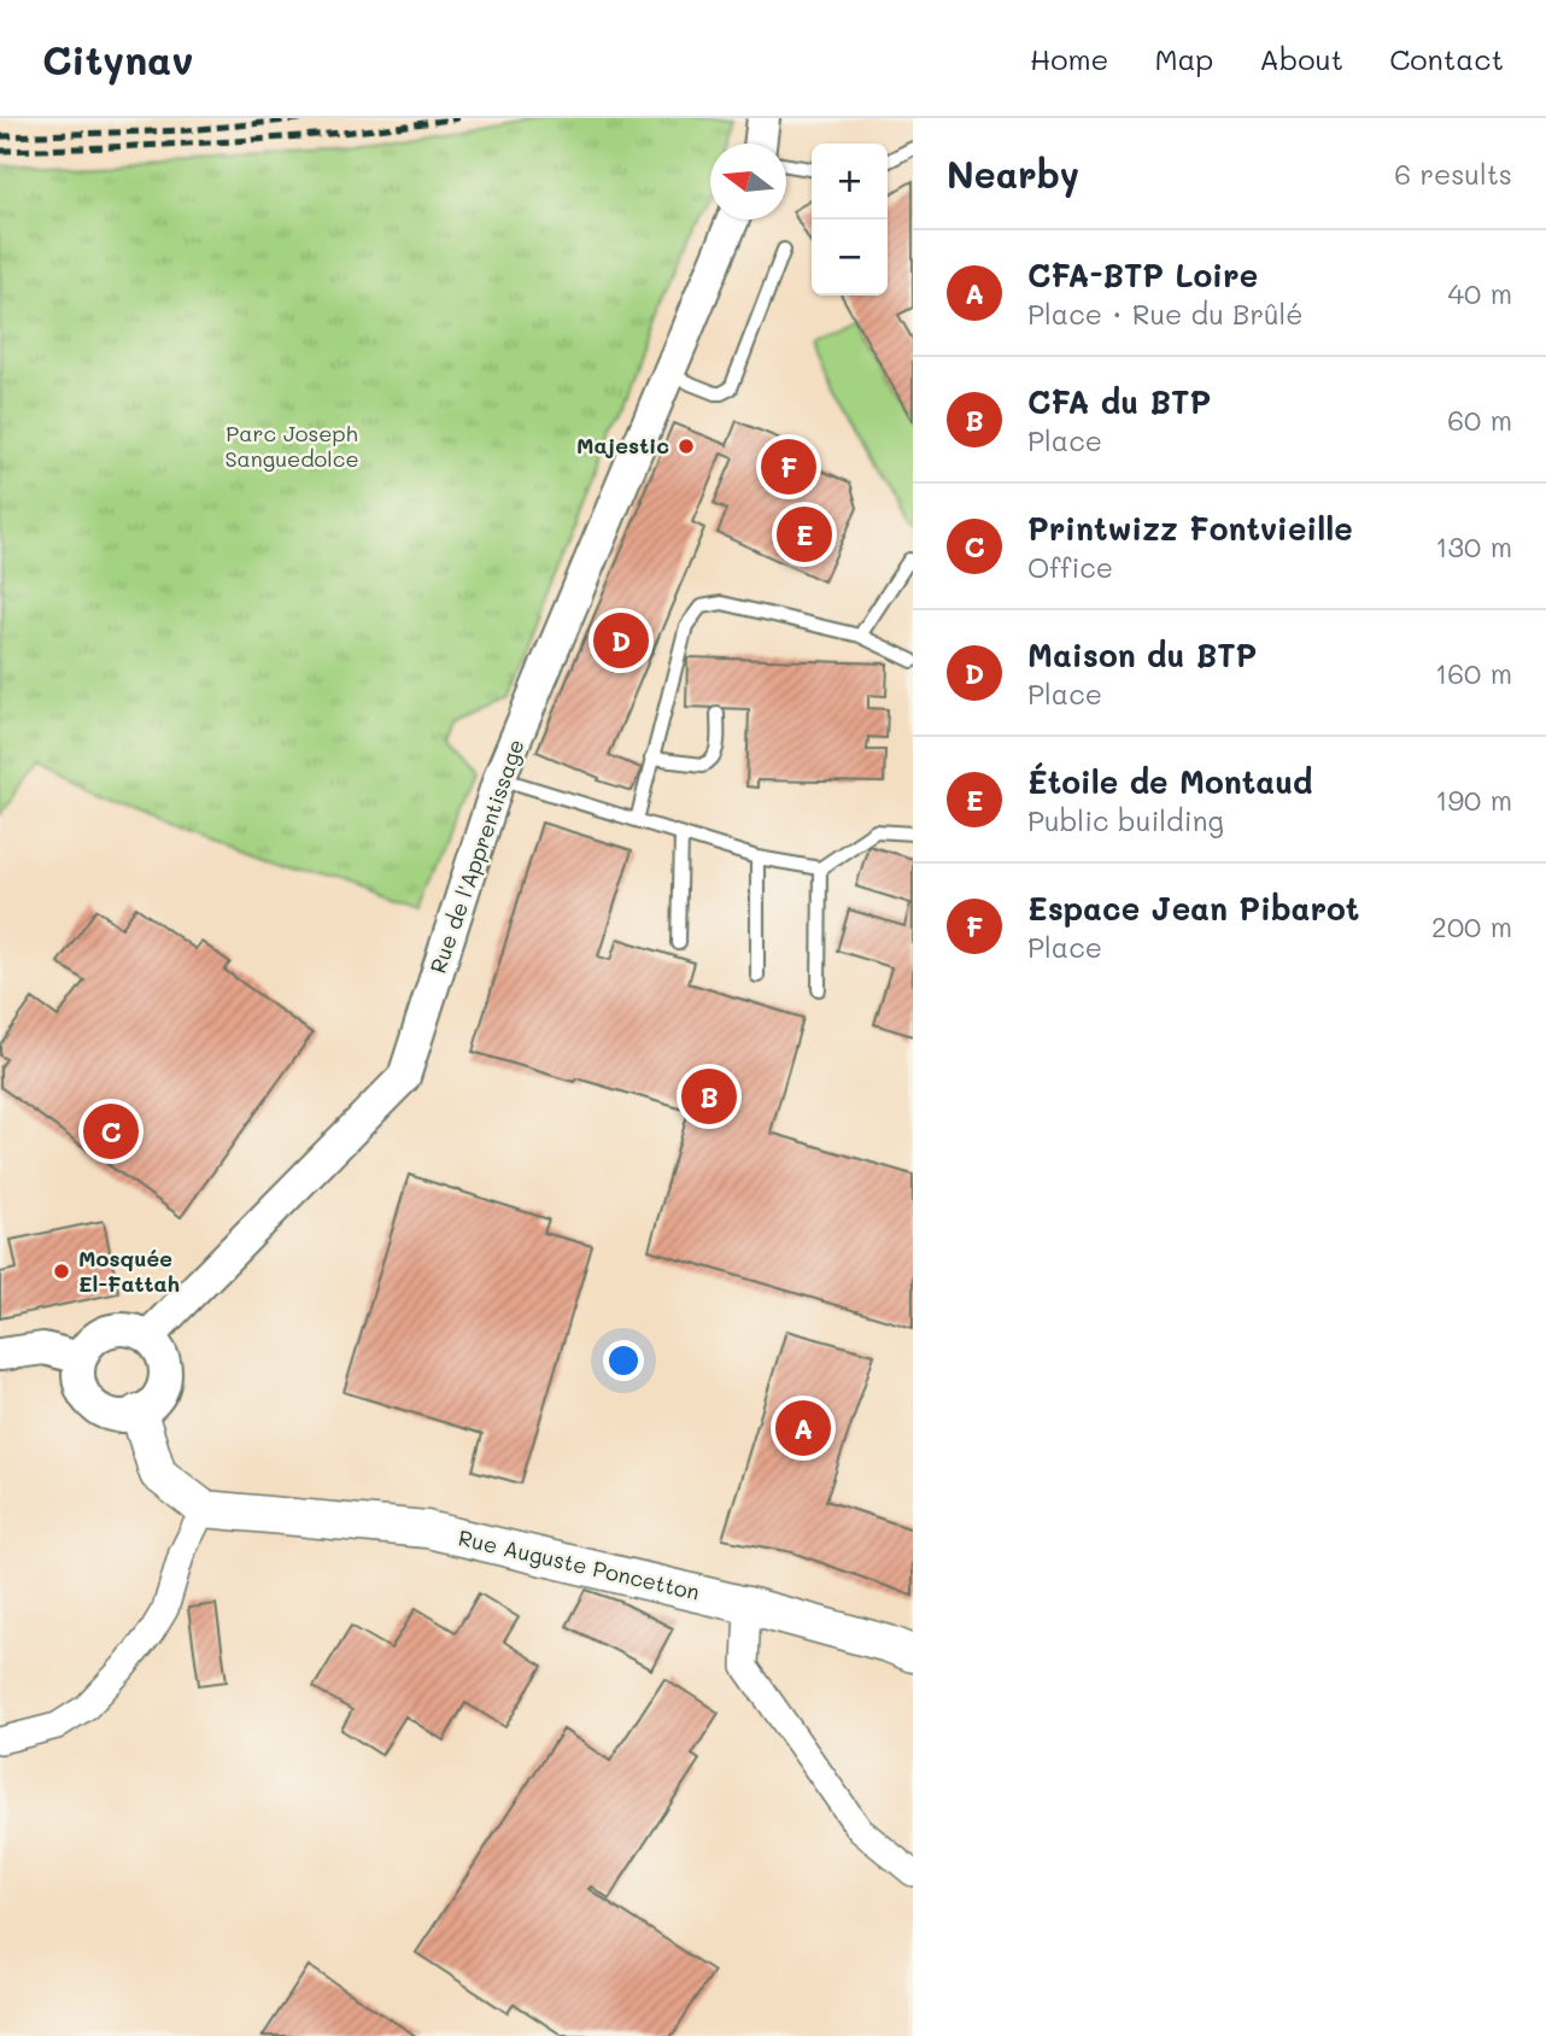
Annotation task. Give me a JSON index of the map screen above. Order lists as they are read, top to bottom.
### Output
{
  "streets": {
    "main road": ["Rue Auguste Poncetton"],
    "street": ["Rue de l'Apprentissage"]
  },
  "parks": ["Parc Joseph Sanguedolce"],
  "places": ["Majestic", "Mosquée El-Fattah"],
  "north": "left",
  "page": {
    "header": "Citynav",
    "nav": [
      "Home",
      "Map",
      "About",
      "Contact"
    ],
    "heading": ["Nearby", "6 results"],
    "map_buttons": ["+", "−"],
    "list": [
      {
        "mark": "A",
        "name": "CFA-BTP Loire",
        "note": "Place · Rue du Brûlé",
        "value": "40 m"
      },
      {
        "mark": "B",
        "name": "CFA du BTP",
        "note": "Place",
        "value": "60 m"
      },
      {
        "mark": "C",
        "name": "Printwizz Fontvieille",
        "note": "Office",
        "value": "130 m"
      },
      {
        "mark": "D",
        "name": "Maison du BTP",
        "note": "Place",
        "value": "160 m"
      },
      {
        "mark": "E",
        "name": "Étoile de Montaud",
        "note": "Public building",
        "value": "190 m"
      },
      {
        "mark": "F",
        "name": "Espace Jean Pibarot",
        "note": "Place",
        "value": "200 m"
      }
    ],
    "pins": [
      "F",
      "E",
      "D",
      "B",
      "C",
      "A"
    ]
  }
}
